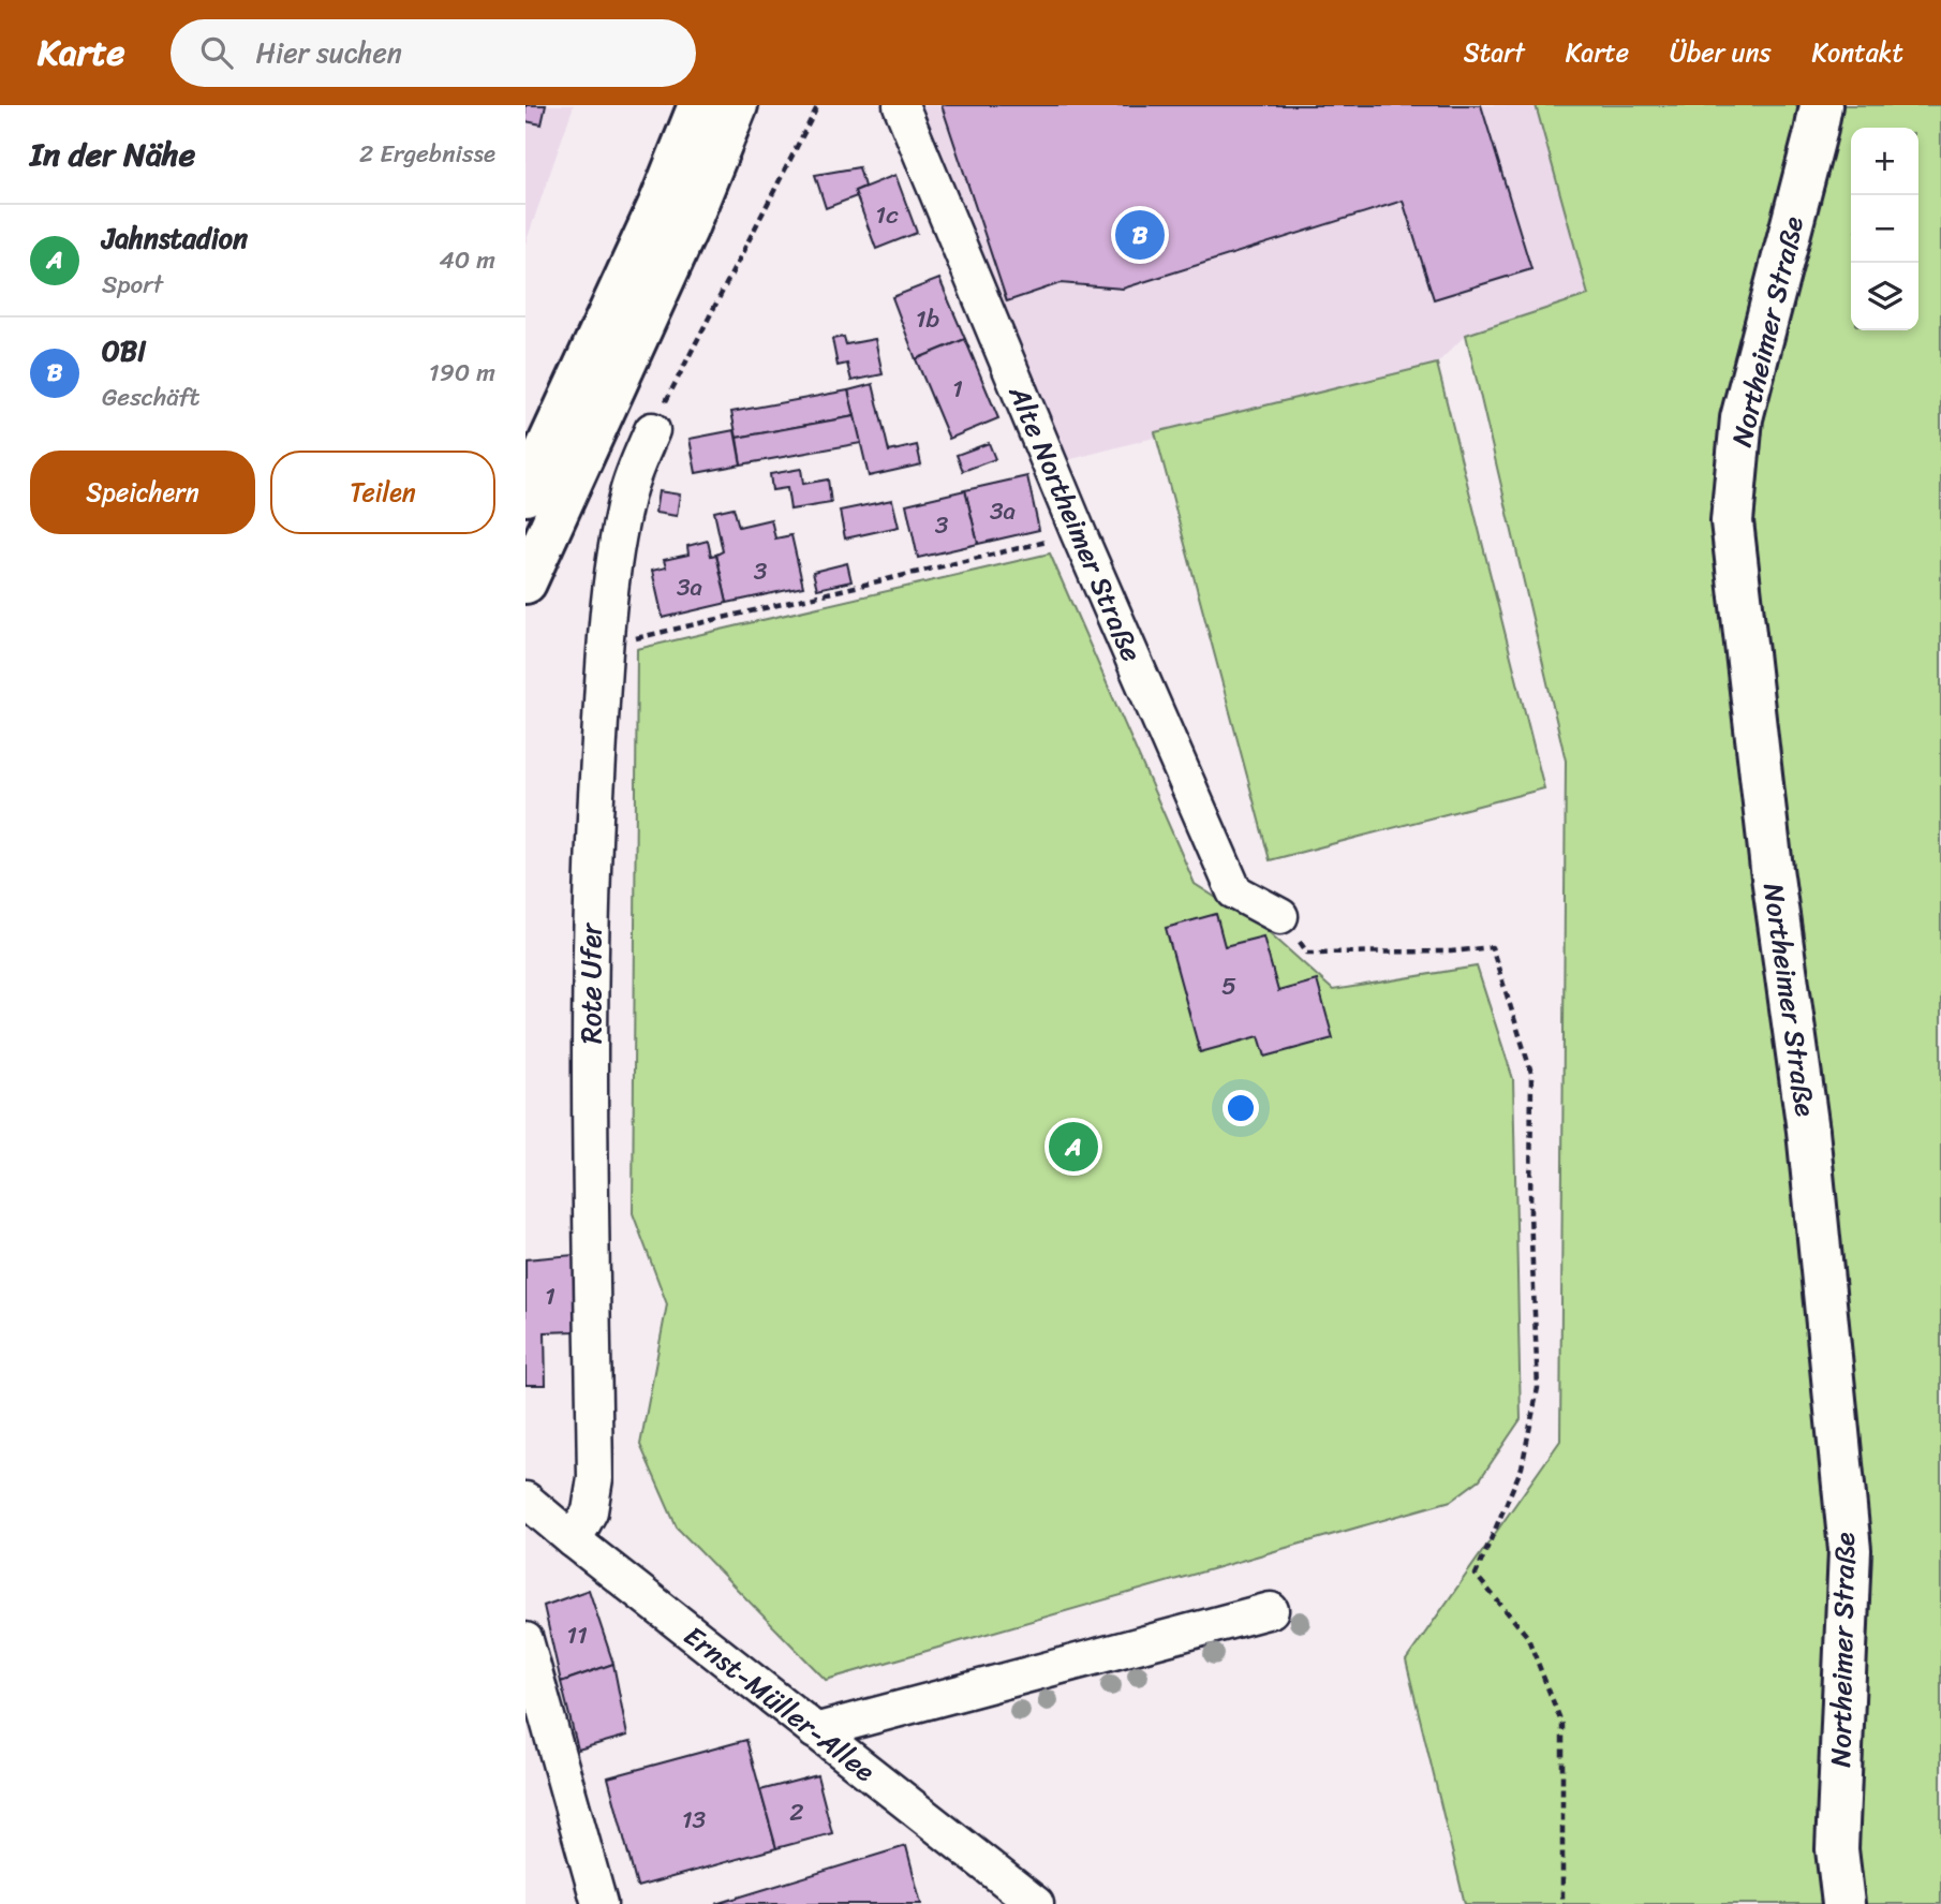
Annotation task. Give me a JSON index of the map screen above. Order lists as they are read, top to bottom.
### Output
{
  "streets": {
    "main road": ["Northeimer Straße"],
    "street": ["Alte Northeimer Straße", "Rote Ufer", "Ernst-Müller-Allee"]
  },
  "crossings": [
    ["Rote Ufer", "Ernst-Müller-Allee"]
  ],
  "house_numbers": [
    "1c",
    "1b",
    "1",
    "3a",
    "3",
    "3",
    "3a",
    "5",
    "1",
    "11",
    "2",
    "13"
  ],
  "page": {
    "header": "Karte",
    "search": "Hier suchen",
    "nav": [
      "Start",
      "Karte",
      "Über uns",
      "Kontakt"
    ],
    "heading": ["In der Nähe", "2 Ergebnisse"],
    "map_buttons": ["+", "−"],
    "list": [
      {
        "mark": "A",
        "name": "Jahnstadion",
        "note": "Sport",
        "value": "40 m"
      },
      {
        "mark": "B",
        "name": "OBI",
        "note": "Geschäft",
        "value": "190 m"
      }
    ],
    "pins": ["B", "A"],
    "buttons": ["Speichern", "Teilen"]
  }
}
